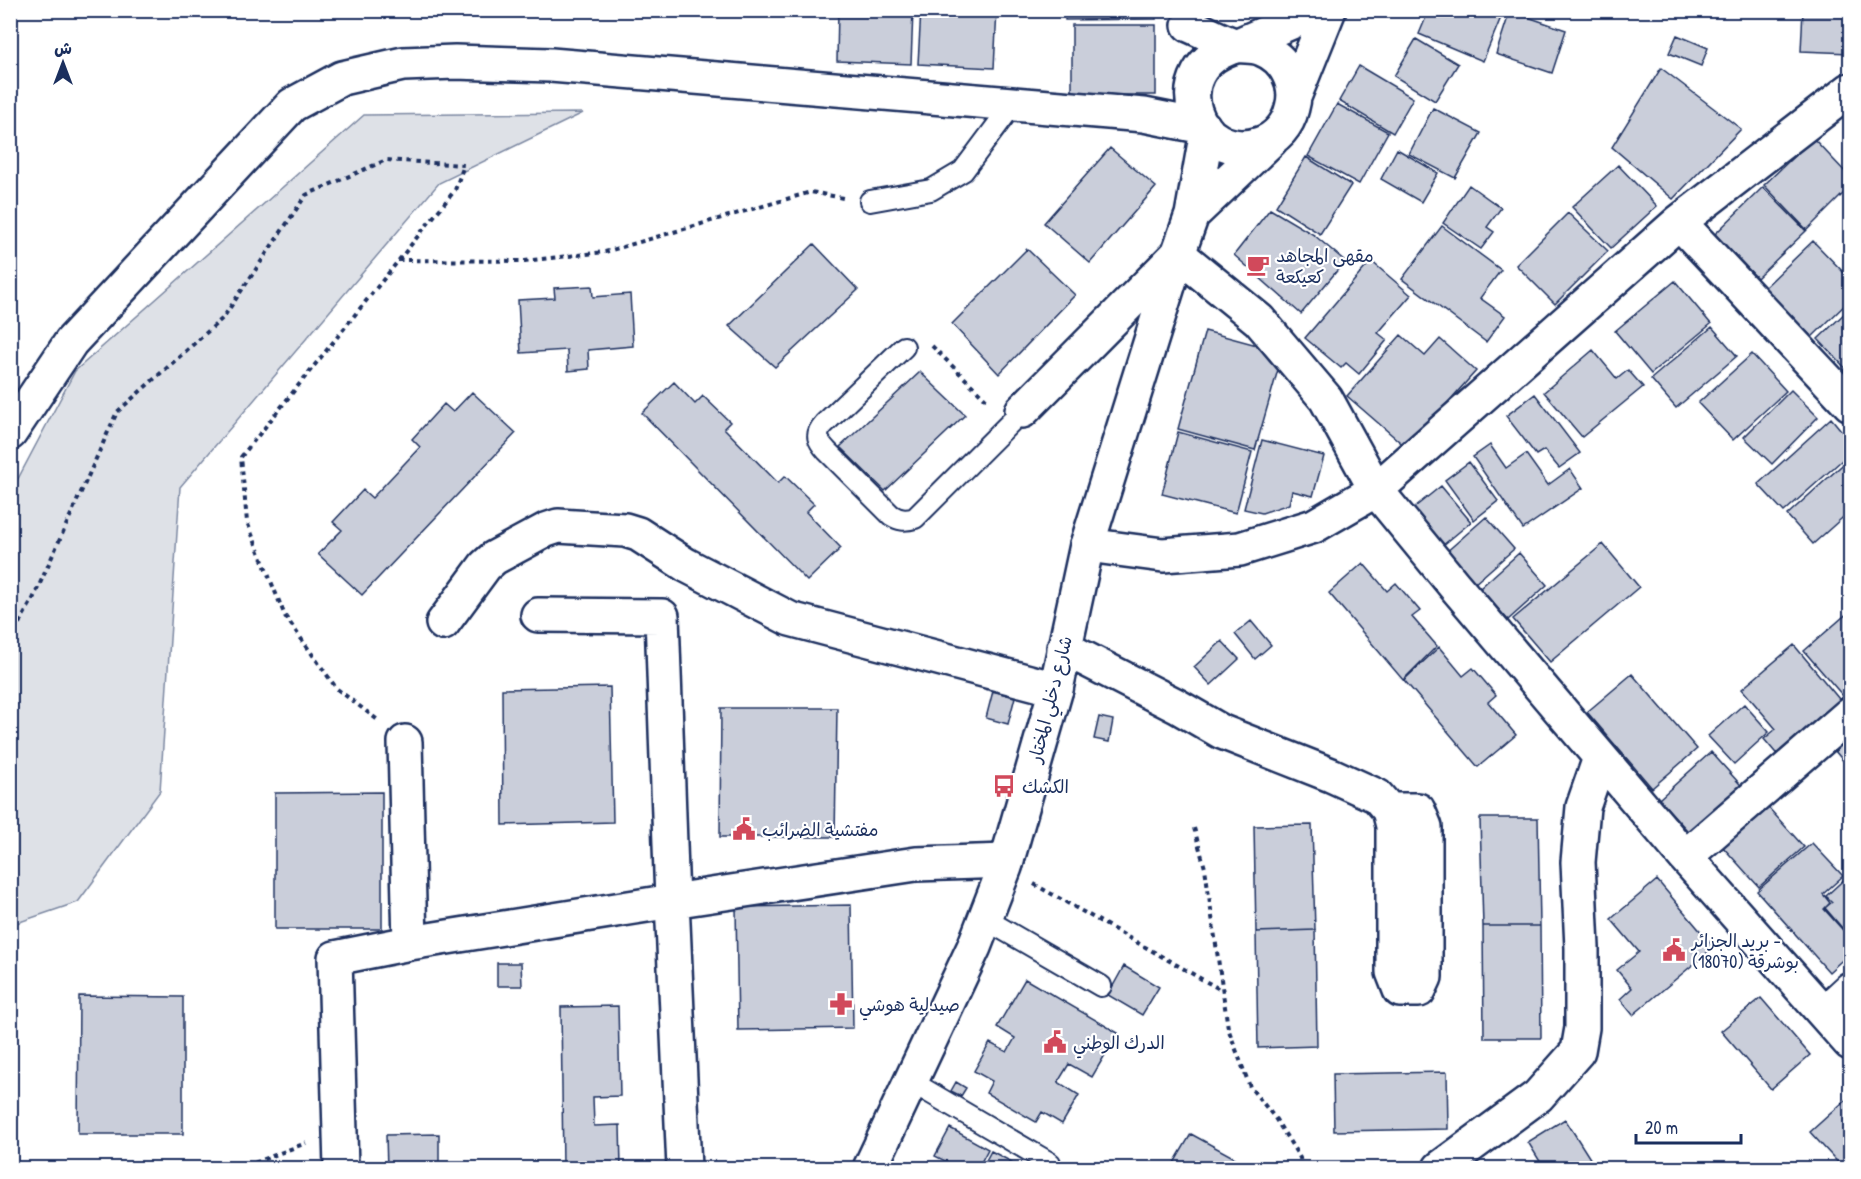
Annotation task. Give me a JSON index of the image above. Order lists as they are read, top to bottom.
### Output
{
  "streets": {
    "street": ["شارع دخلي المختار"]
  },
  "places": {
    "cafe": ["مقهى المجاهد كعيكعة"],
    "bus stop": ["الكشك"],
    "public building": ["مفتشية الضرائب", "بريد الجزائر - بوشرقة (18070)", "الدرك الوطني"],
    "pharmacy": ["صيدلية هوشي"]
  },
  "scale_bar": "20 m",
  "north": "top"
}
